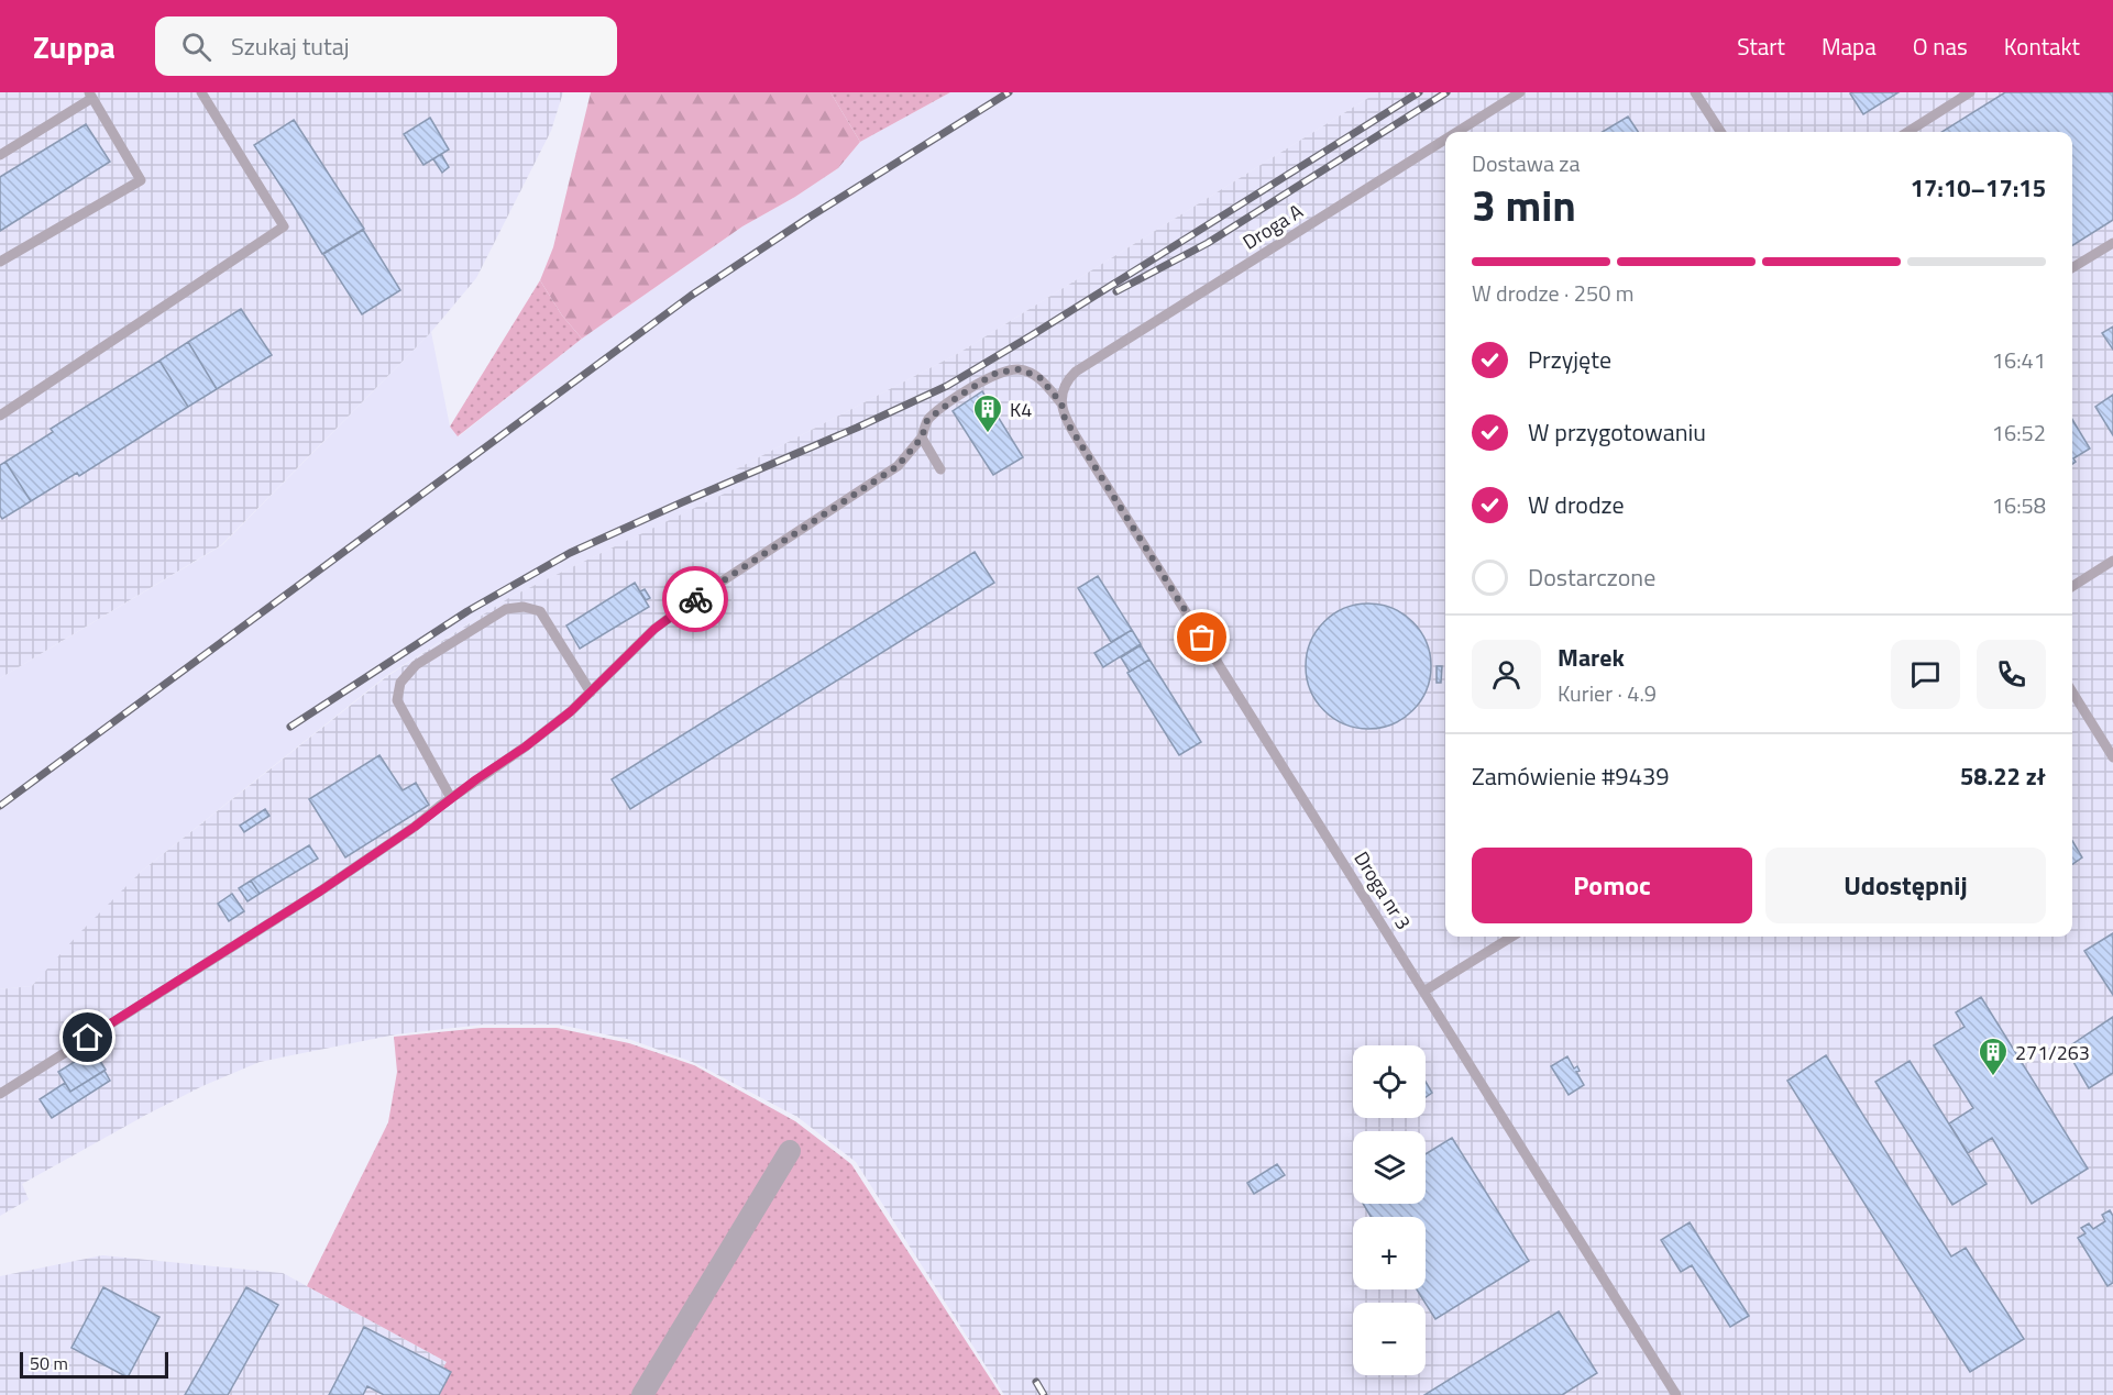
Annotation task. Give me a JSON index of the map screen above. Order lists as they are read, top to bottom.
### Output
{
  "streets": {
    "lane": ["Droga A", "Droga nr 3"]
  },
  "crossings": [
    ["Droga A", "Droga nr 3"]
  ],
  "places": {
    "building": ["K4", "271/263"]
  },
  "scale_bar": "50 m",
  "page": {
    "header": "Zuppa",
    "search": "Szukaj tutaj",
    "nav": [
      "Start",
      "Mapa",
      "O nas",
      "Kontakt"
    ],
    "heading": ["3 min", "Dostawa za", "17:10–17:15"],
    "panel": [
      "Marek",
      "Kurier · 4.9",
      "Zamówienie #9439",
      "58.22 zł"
    ],
    "bar": "W drodze · 250 m",
    "list": [
      ["Przyjęte", "16:41"],
      ["W przygotowaniu", "16:52"],
      ["W drodze", "16:58"],
      "Dostarczone"
    ],
    "buttons": ["Pomoc", "Udostępnij"],
    "map_buttons": ["+", "−"],
    "scale": "50 m"
  }
}
